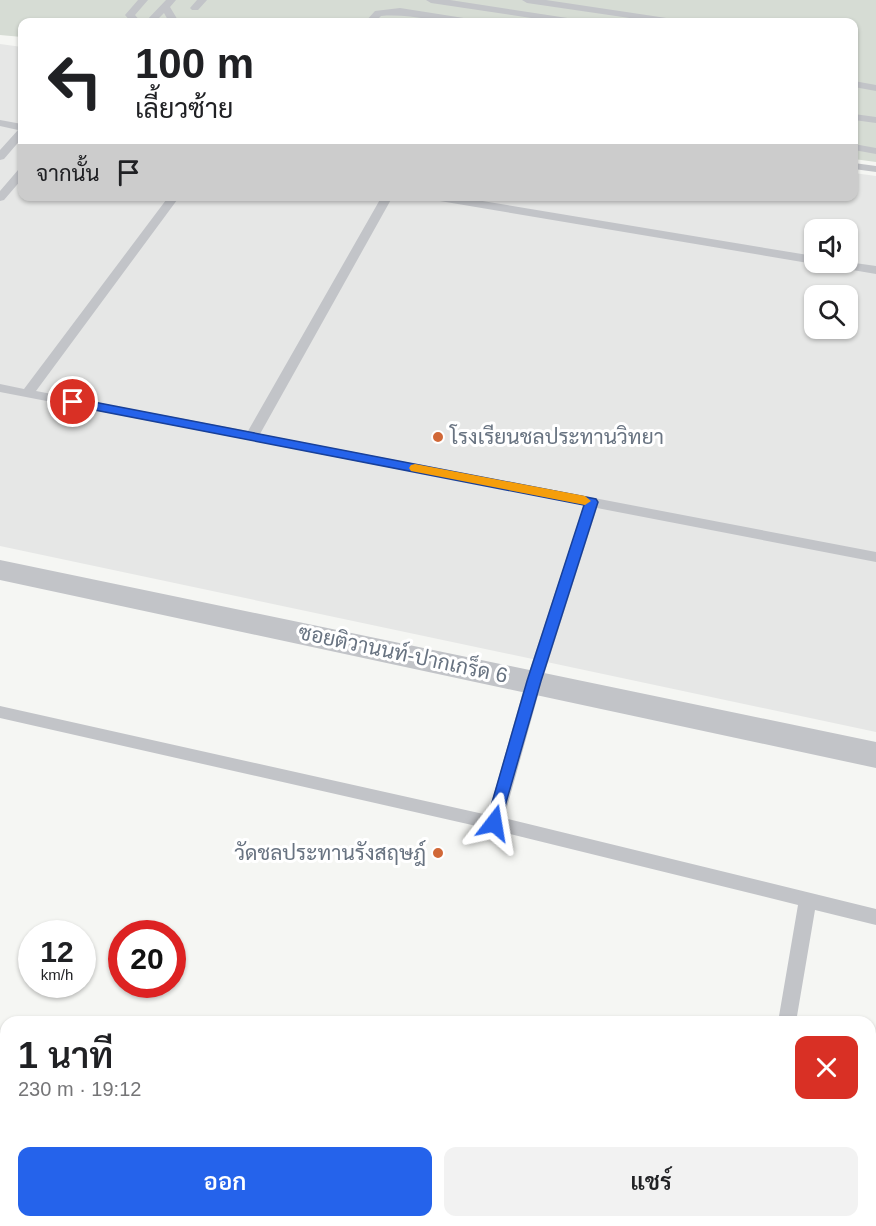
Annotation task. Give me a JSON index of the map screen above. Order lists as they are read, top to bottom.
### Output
{
  "streets": {
    "street": ["ซอยติวานนท์-ปากเกร็ด 6"]
  },
  "places": ["โรงเรียนชลประทานวิทยา", "วัดชลประทานรังสฤษฎ์"],
  "page": {
    "turn": ["100 m", "เลี้ยวซ้าย"],
    "then": "จากนั้น",
    "speed": "12 km/h",
    "limit": "20",
    "heading": ["1 นาที", "230 m · 19:12"],
    "buttons": ["ออก", "แชร์"]
  }
}
